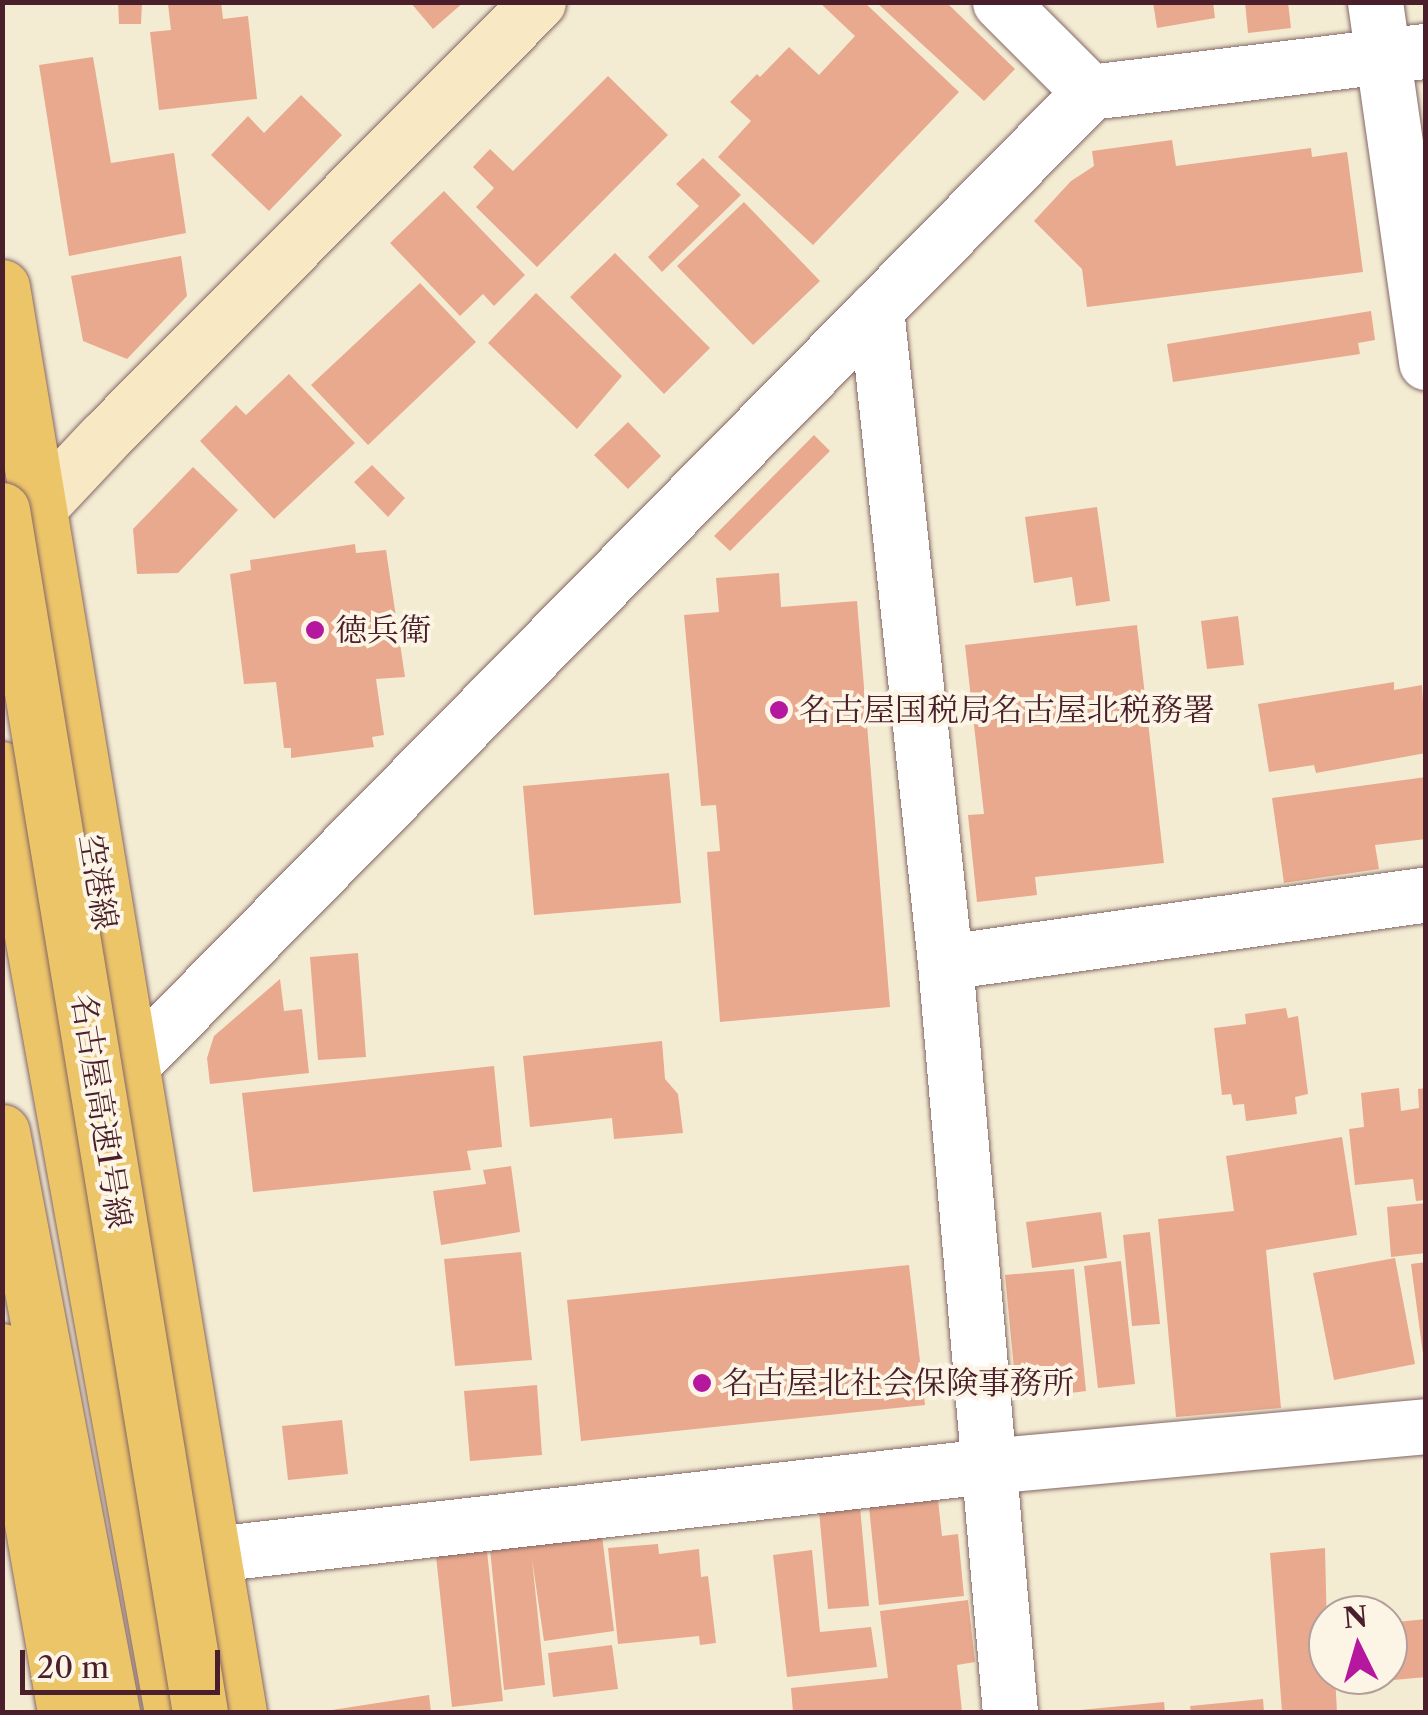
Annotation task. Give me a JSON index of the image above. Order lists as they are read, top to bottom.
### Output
{
  "streets": {
    "highway": ["空港線", "名古屋高速1号線"]
  },
  "crossings": [
    ["空港線", "名古屋高速1号線"]
  ],
  "places": ["徳兵衛", "名古屋国税局名古屋北税務署", "名古屋北社会保険事務所"],
  "scale_bar": "20 m",
  "north": "top"
}
